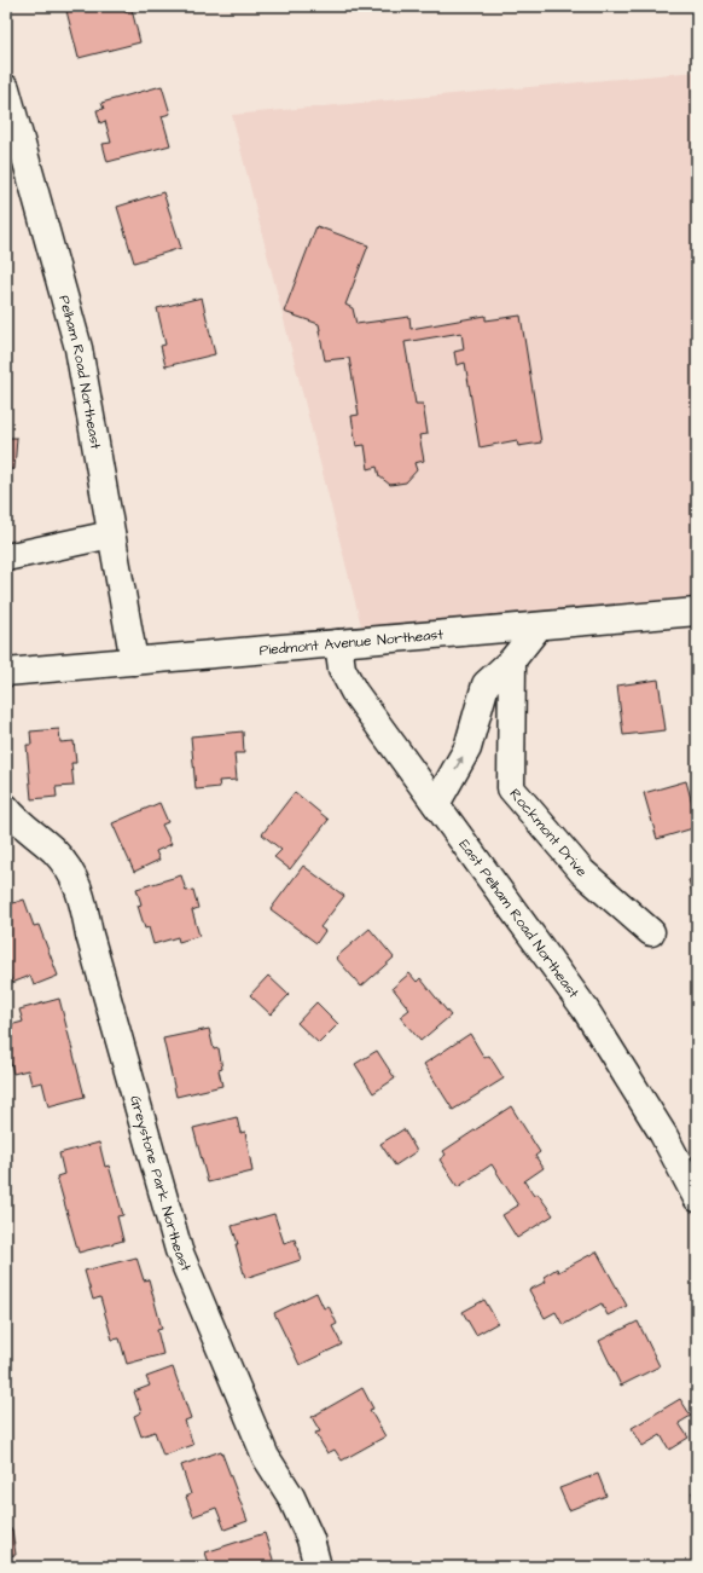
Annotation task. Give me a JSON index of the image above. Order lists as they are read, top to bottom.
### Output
{
  "streets": {
    "street": [
      "Pelham Road Northeast",
      "Piedmont Avenue Northeast",
      "Rockmont Drive",
      "East Pelham Road Northeast",
      "Greystone Park Northeast"
    ]
  },
  "crossings": [
    ["Pelham Road Northeast", "Piedmont Avenue Northeast"],
    ["Piedmont Avenue Northeast", "East Pelham Road Northeast"]
  ]
}
